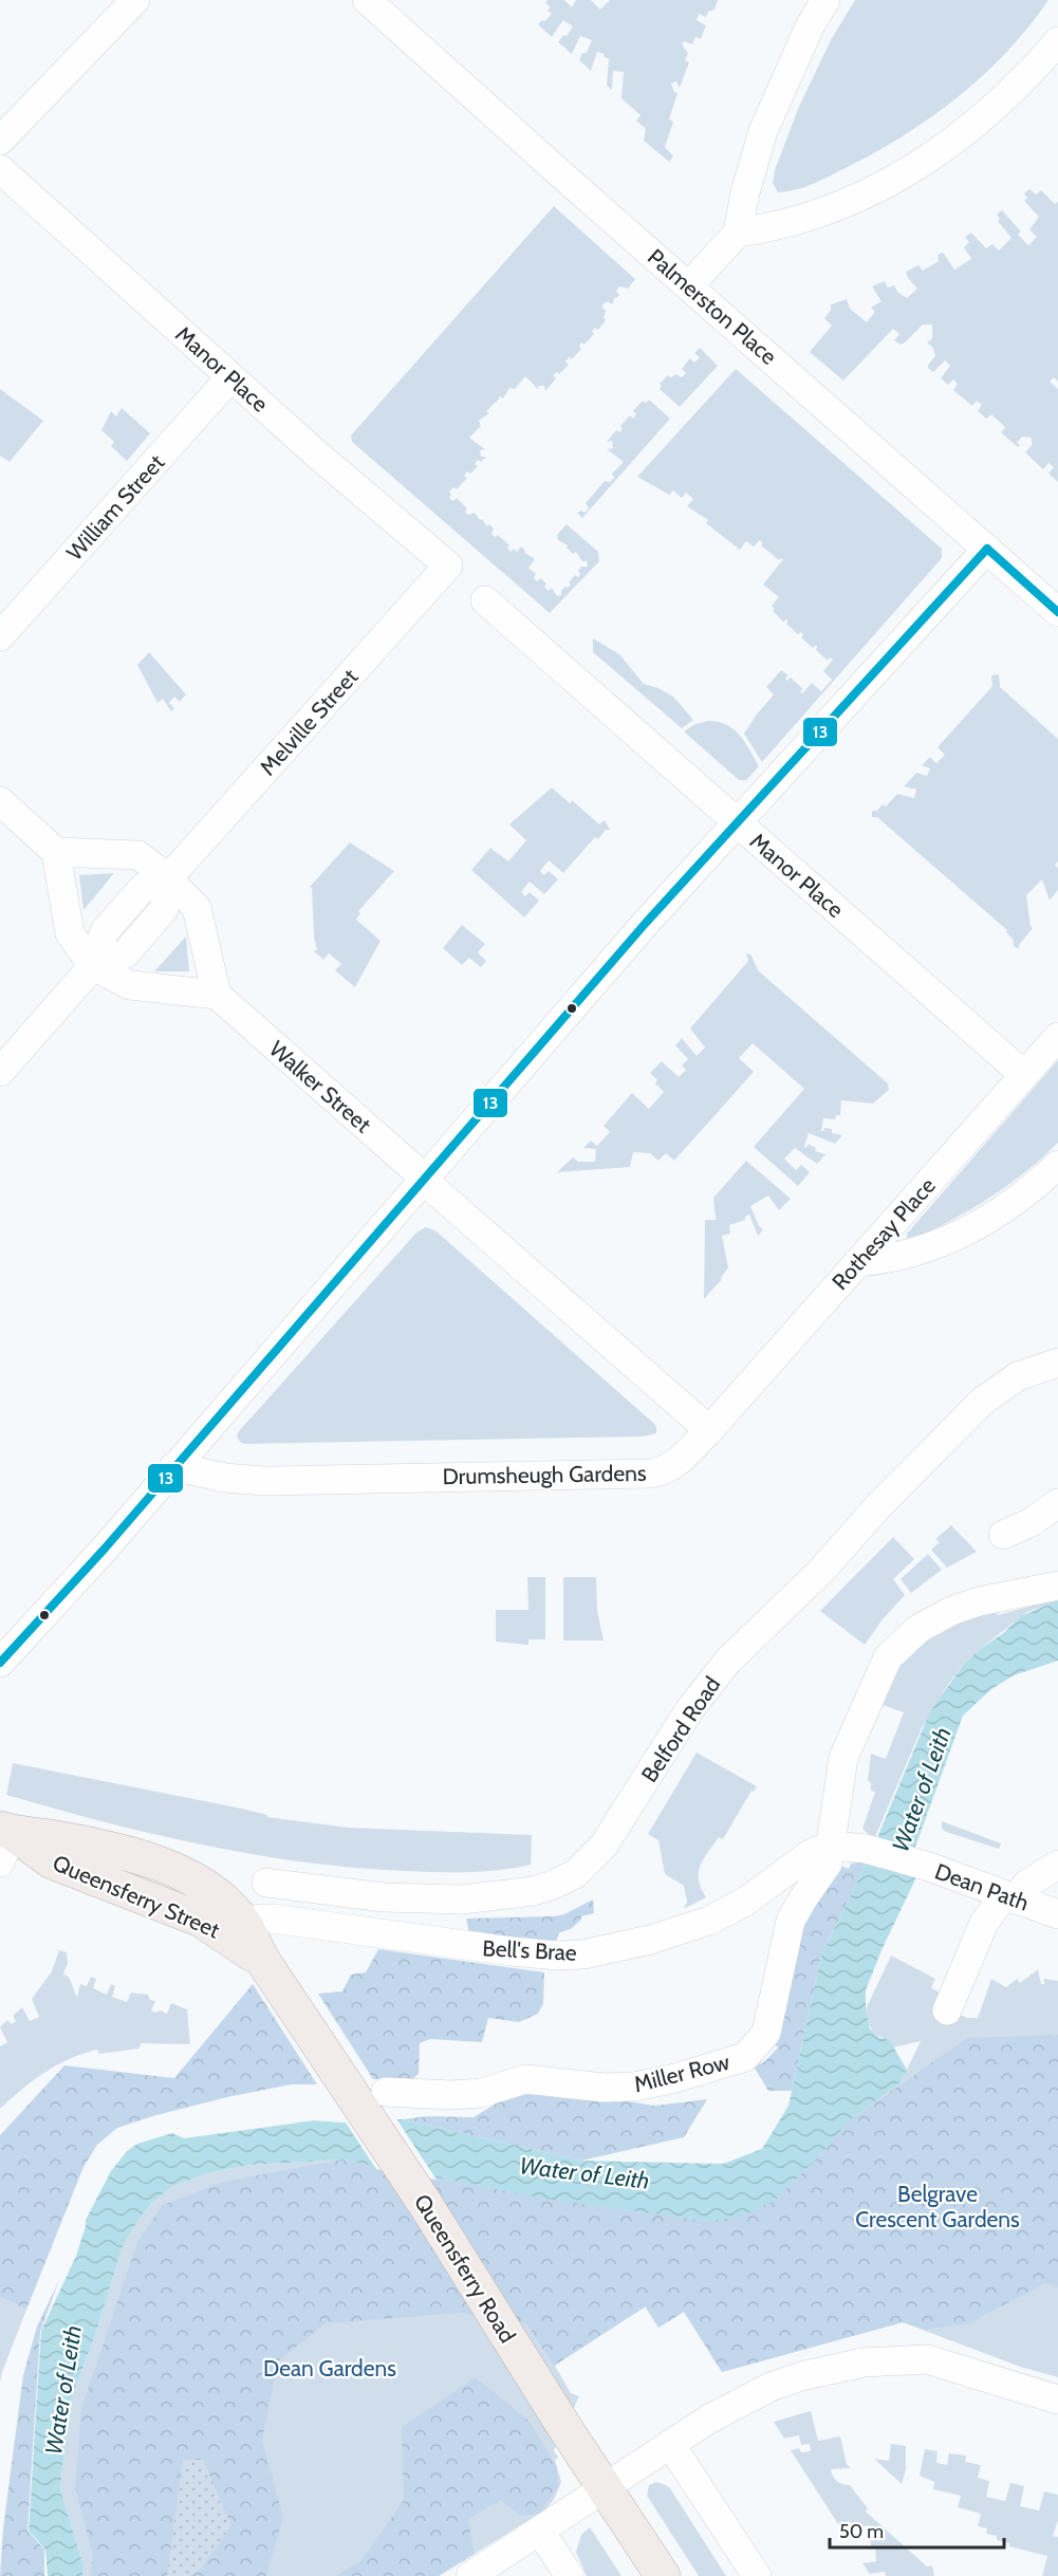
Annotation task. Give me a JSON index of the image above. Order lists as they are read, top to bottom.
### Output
{
  "streets": {
    "main road": ["Queensferry Street", "Queensferry Road"],
    "street": [
      "Palmerston Place",
      "Manor Place",
      "William Street",
      "Melville Street",
      "Walker Street",
      "Rothesay Place",
      "Drumsheugh Gardens",
      "Belford Road",
      "Dean Path",
      "Bell's Brae",
      "Miller Row"
    ]
  },
  "crossings": [
    ["Manor Place", "William Street"],
    ["Manor Place", "Melville Street"],
    ["Manor Place", "Rothesay Place"],
    ["Rothesay Place", "Drumsheugh Gardens"],
    ["Dean Path", "Bell's Brae"],
    ["Dean Path", "Miller Row"],
    ["Queensferry Street", "Bell's Brae"],
    ["Queensferry Street", "Queensferry Road"],
    ["Bell's Brae", "Miller Row"]
  ],
  "water": ["Water of Leith"],
  "parks": ["Belgrave Crescent Gardens", "Dean Gardens"],
  "lines": ["transit line 13"],
  "scale_bar": "50 m"
}
